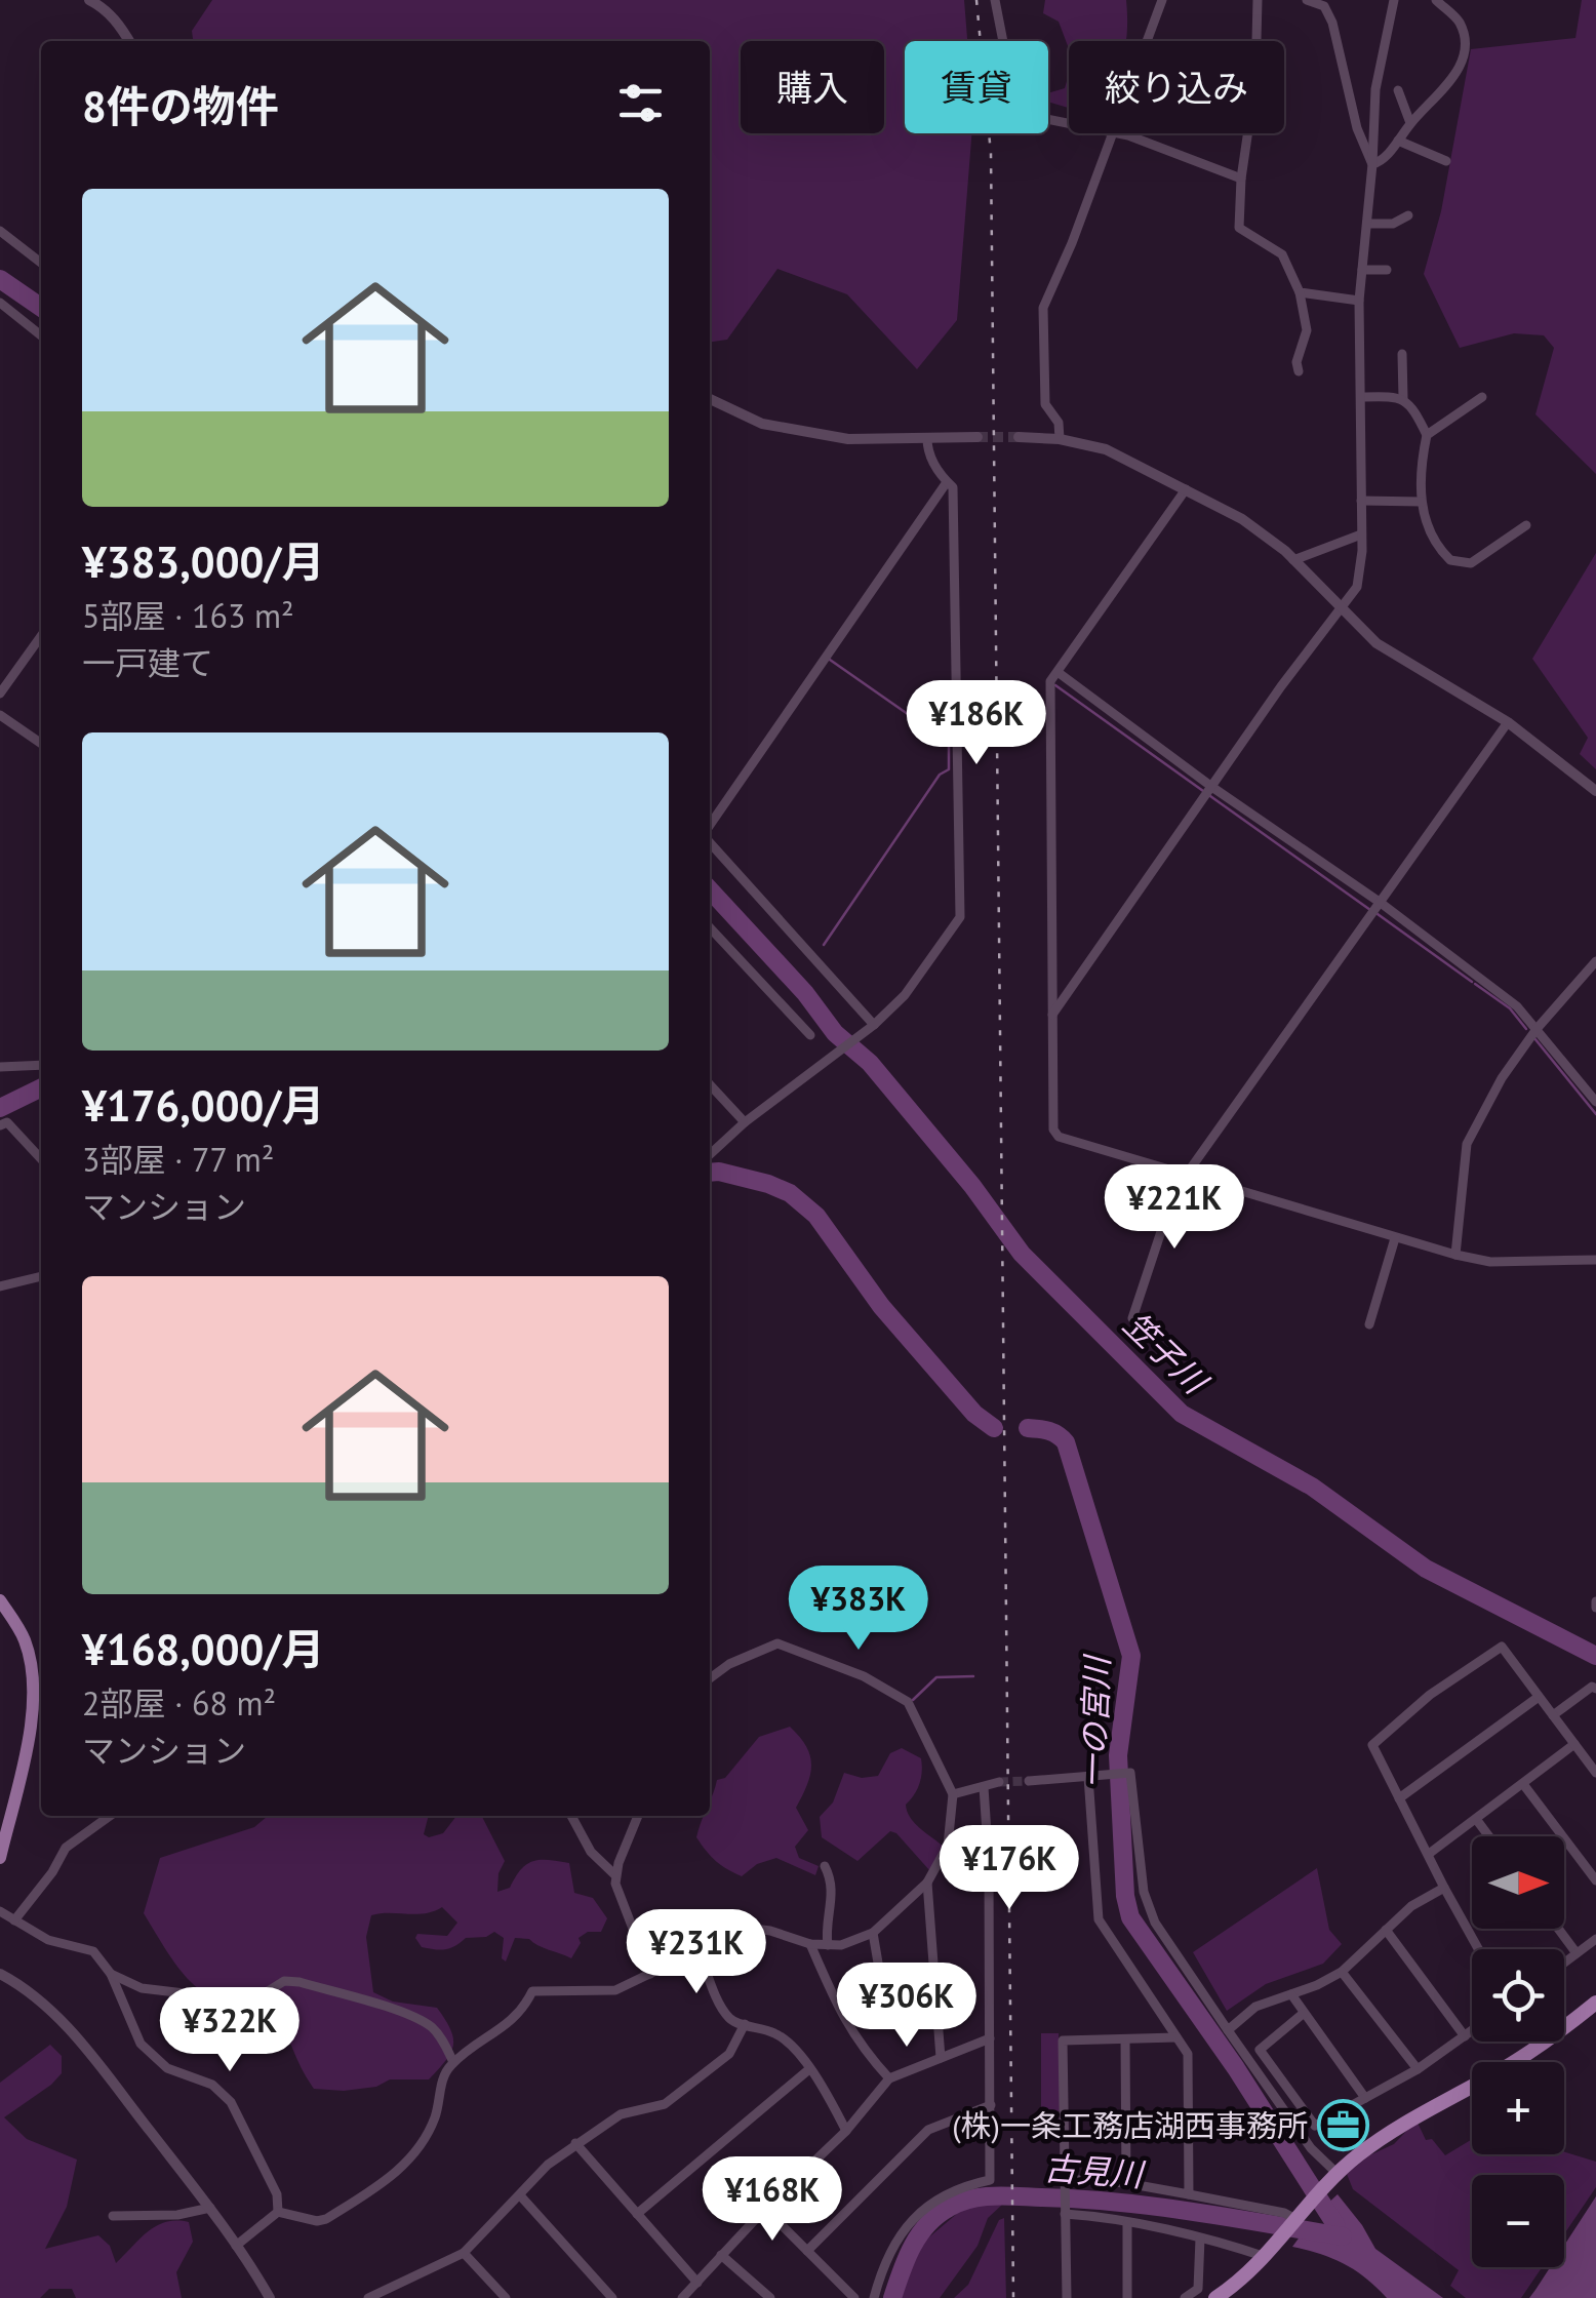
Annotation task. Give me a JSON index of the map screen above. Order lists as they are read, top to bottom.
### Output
{
  "water": ["笠子川", "一の宮川", "古見川"],
  "places": {
    "office": ["(株)一条工務店湖西事務所"]
  },
  "north": "right",
  "page": {
    "chip": ["購入", "賃貸", "絞り込み"],
    "heading": "8件の物件",
    "list": [
      {
        "name": "¥383,000/月",
        "note": "5部屋 · 163 m² · 一戸建て"
      },
      {
        "name": "¥176,000/月",
        "note": "3部屋 · 77 m² · マンション"
      },
      {
        "name": "¥168,000/月",
        "note": "2部屋 · 68 m² · マンション"
      }
    ],
    "price": [
      "¥186K",
      "¥221K",
      "¥383K",
      "¥176K",
      "¥231K",
      "¥306K",
      "¥322K",
      "¥168K"
    ],
    "map_buttons": ["+", "−"]
  }
}
